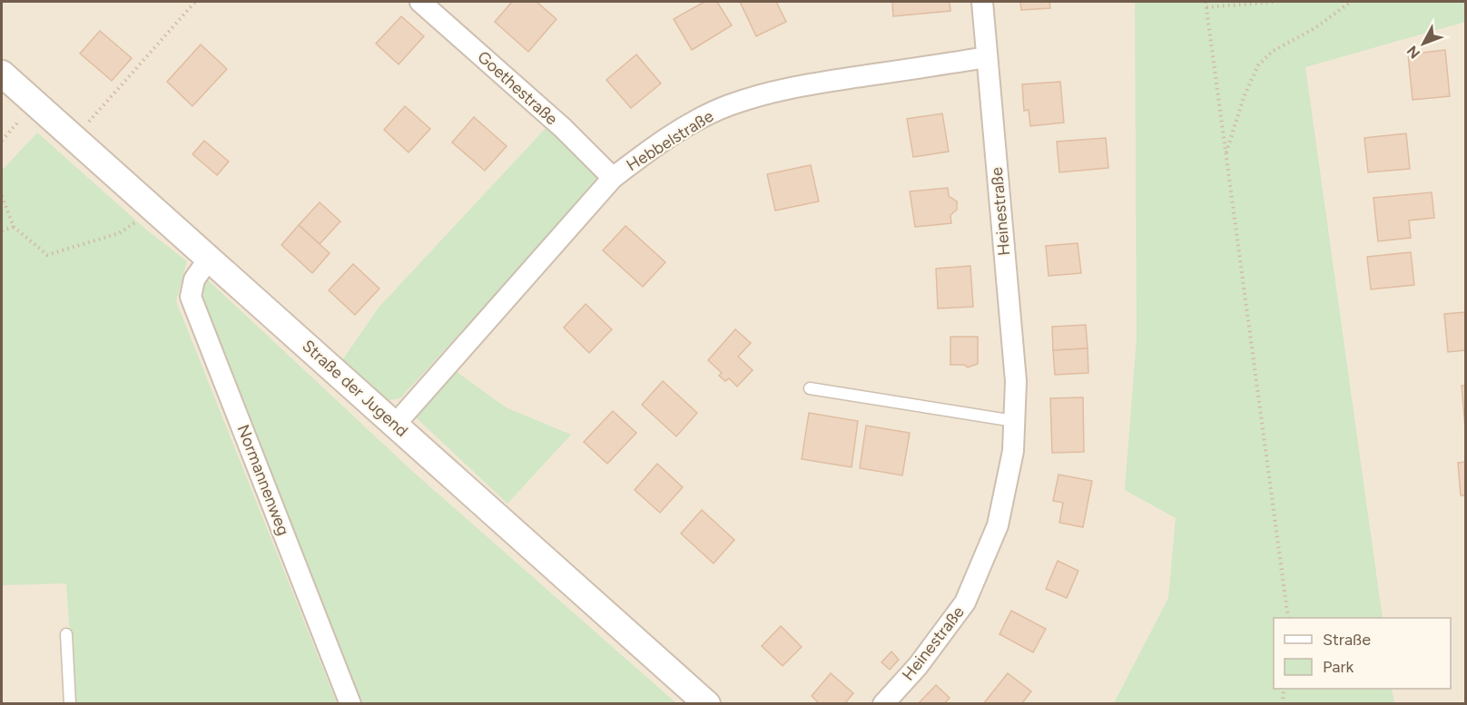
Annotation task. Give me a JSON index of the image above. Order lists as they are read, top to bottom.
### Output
{
  "streets": {
    "street": [
      "Goethestraße",
      "Hebbelstraße",
      "Heinestraße",
      "Straße der Jugend",
      "Normannenweg"
    ]
  },
  "crossings": [
    ["Goethestraße", "Hebbelstraße"],
    ["Hebbelstraße", "Heinestraße"],
    ["Hebbelstraße", "Straße der Jugend"],
    ["Straße der Jugend", "Normannenweg"]
  ],
  "legend": ["Straße", "Park"],
  "north": "bottom left"
}
